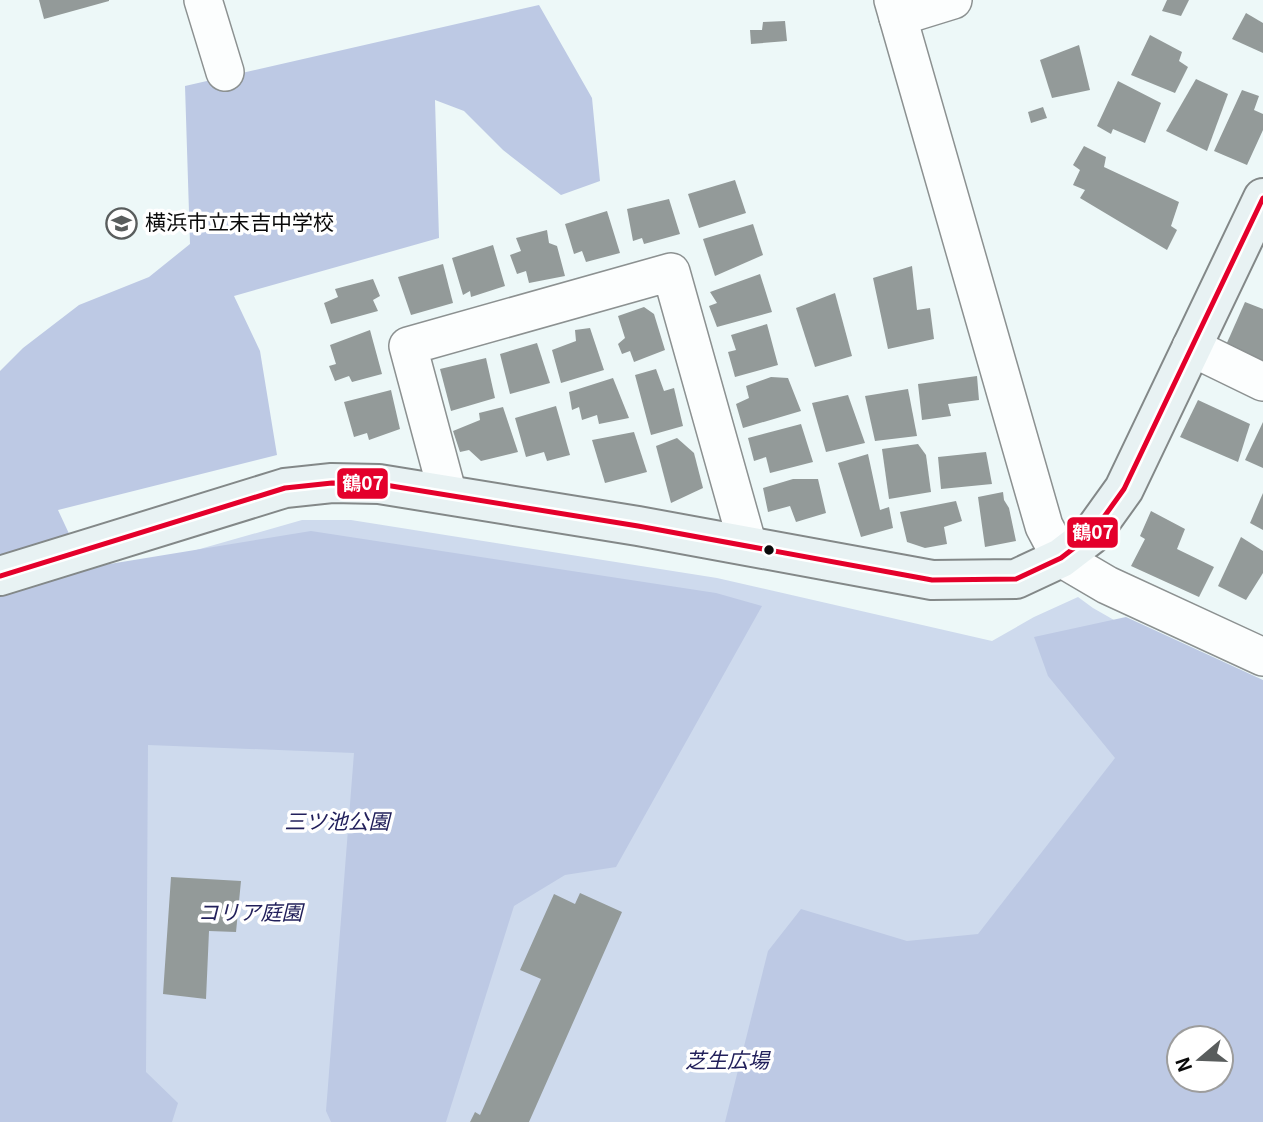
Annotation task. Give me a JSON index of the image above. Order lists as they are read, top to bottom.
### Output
{
  "parks": ["三ツ池公園", "コリア庭園", "芝生広場"],
  "places": {
    "school or university": ["横浜市立末吉中学校"]
  },
  "lines": ["transit line 鶴07"],
  "north": "left"
}
